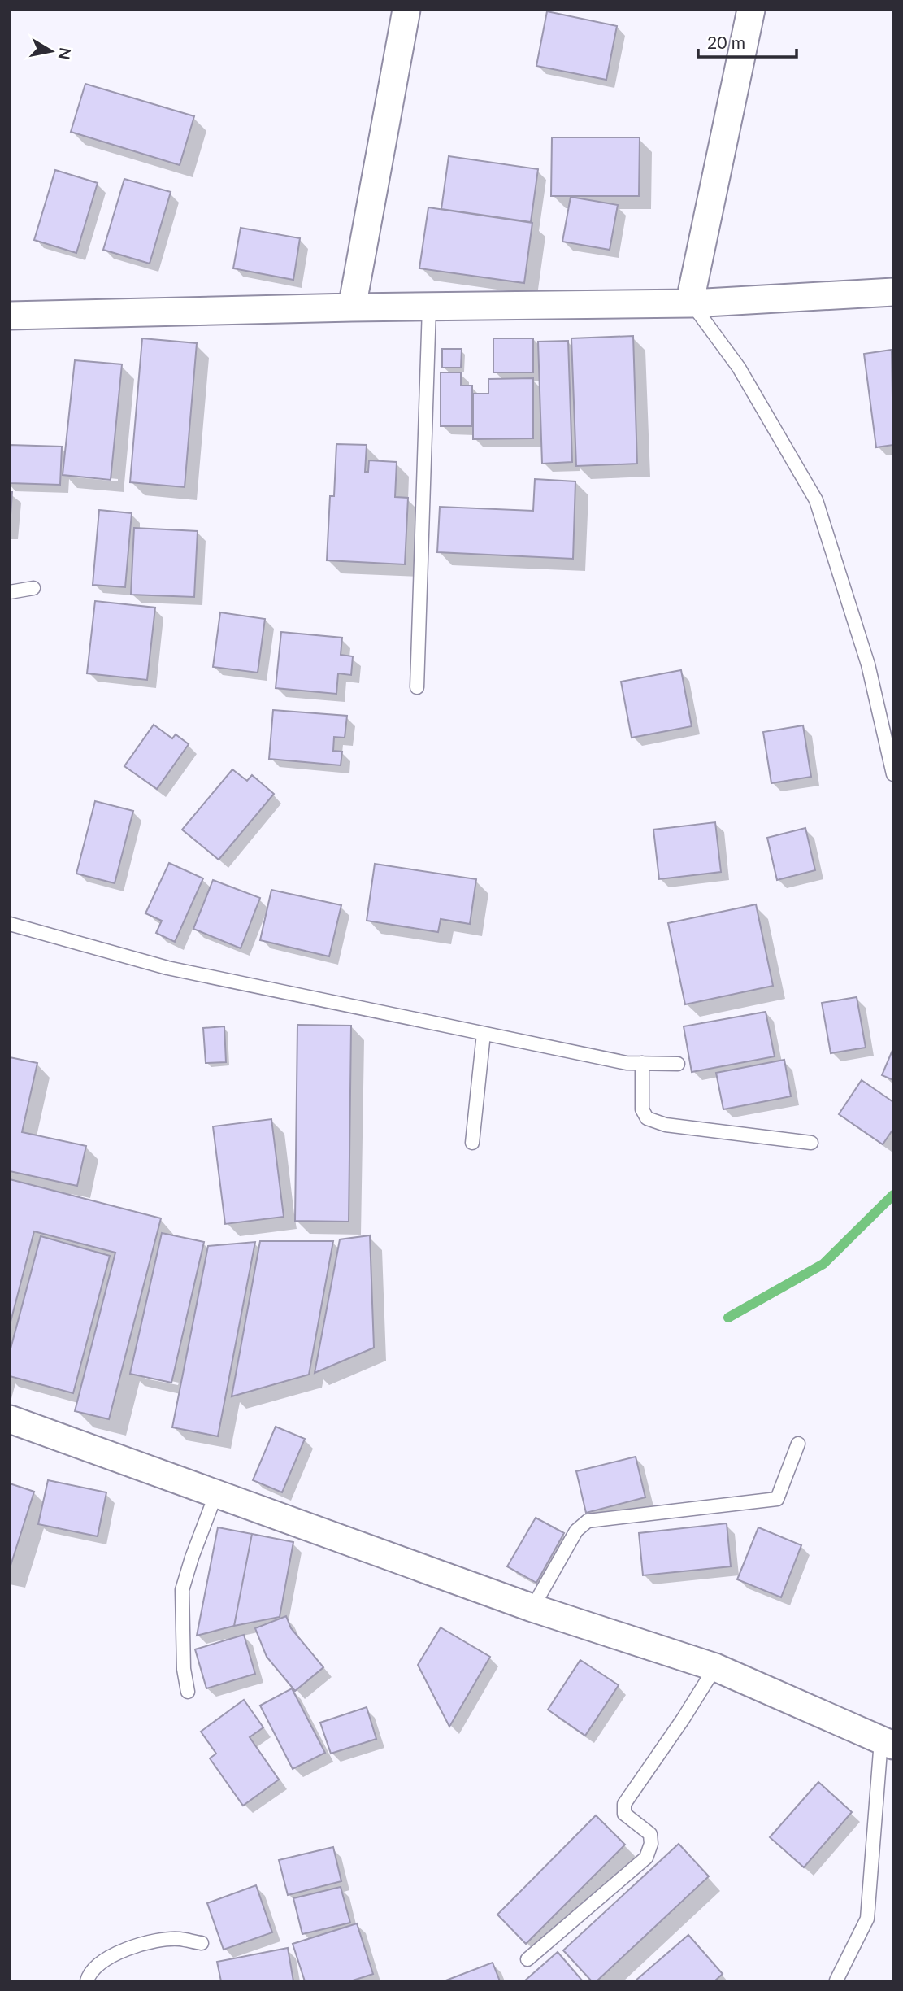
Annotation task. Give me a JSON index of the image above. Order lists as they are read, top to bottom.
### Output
{
  "scale_bar": "20 m",
  "north": "right"
}
